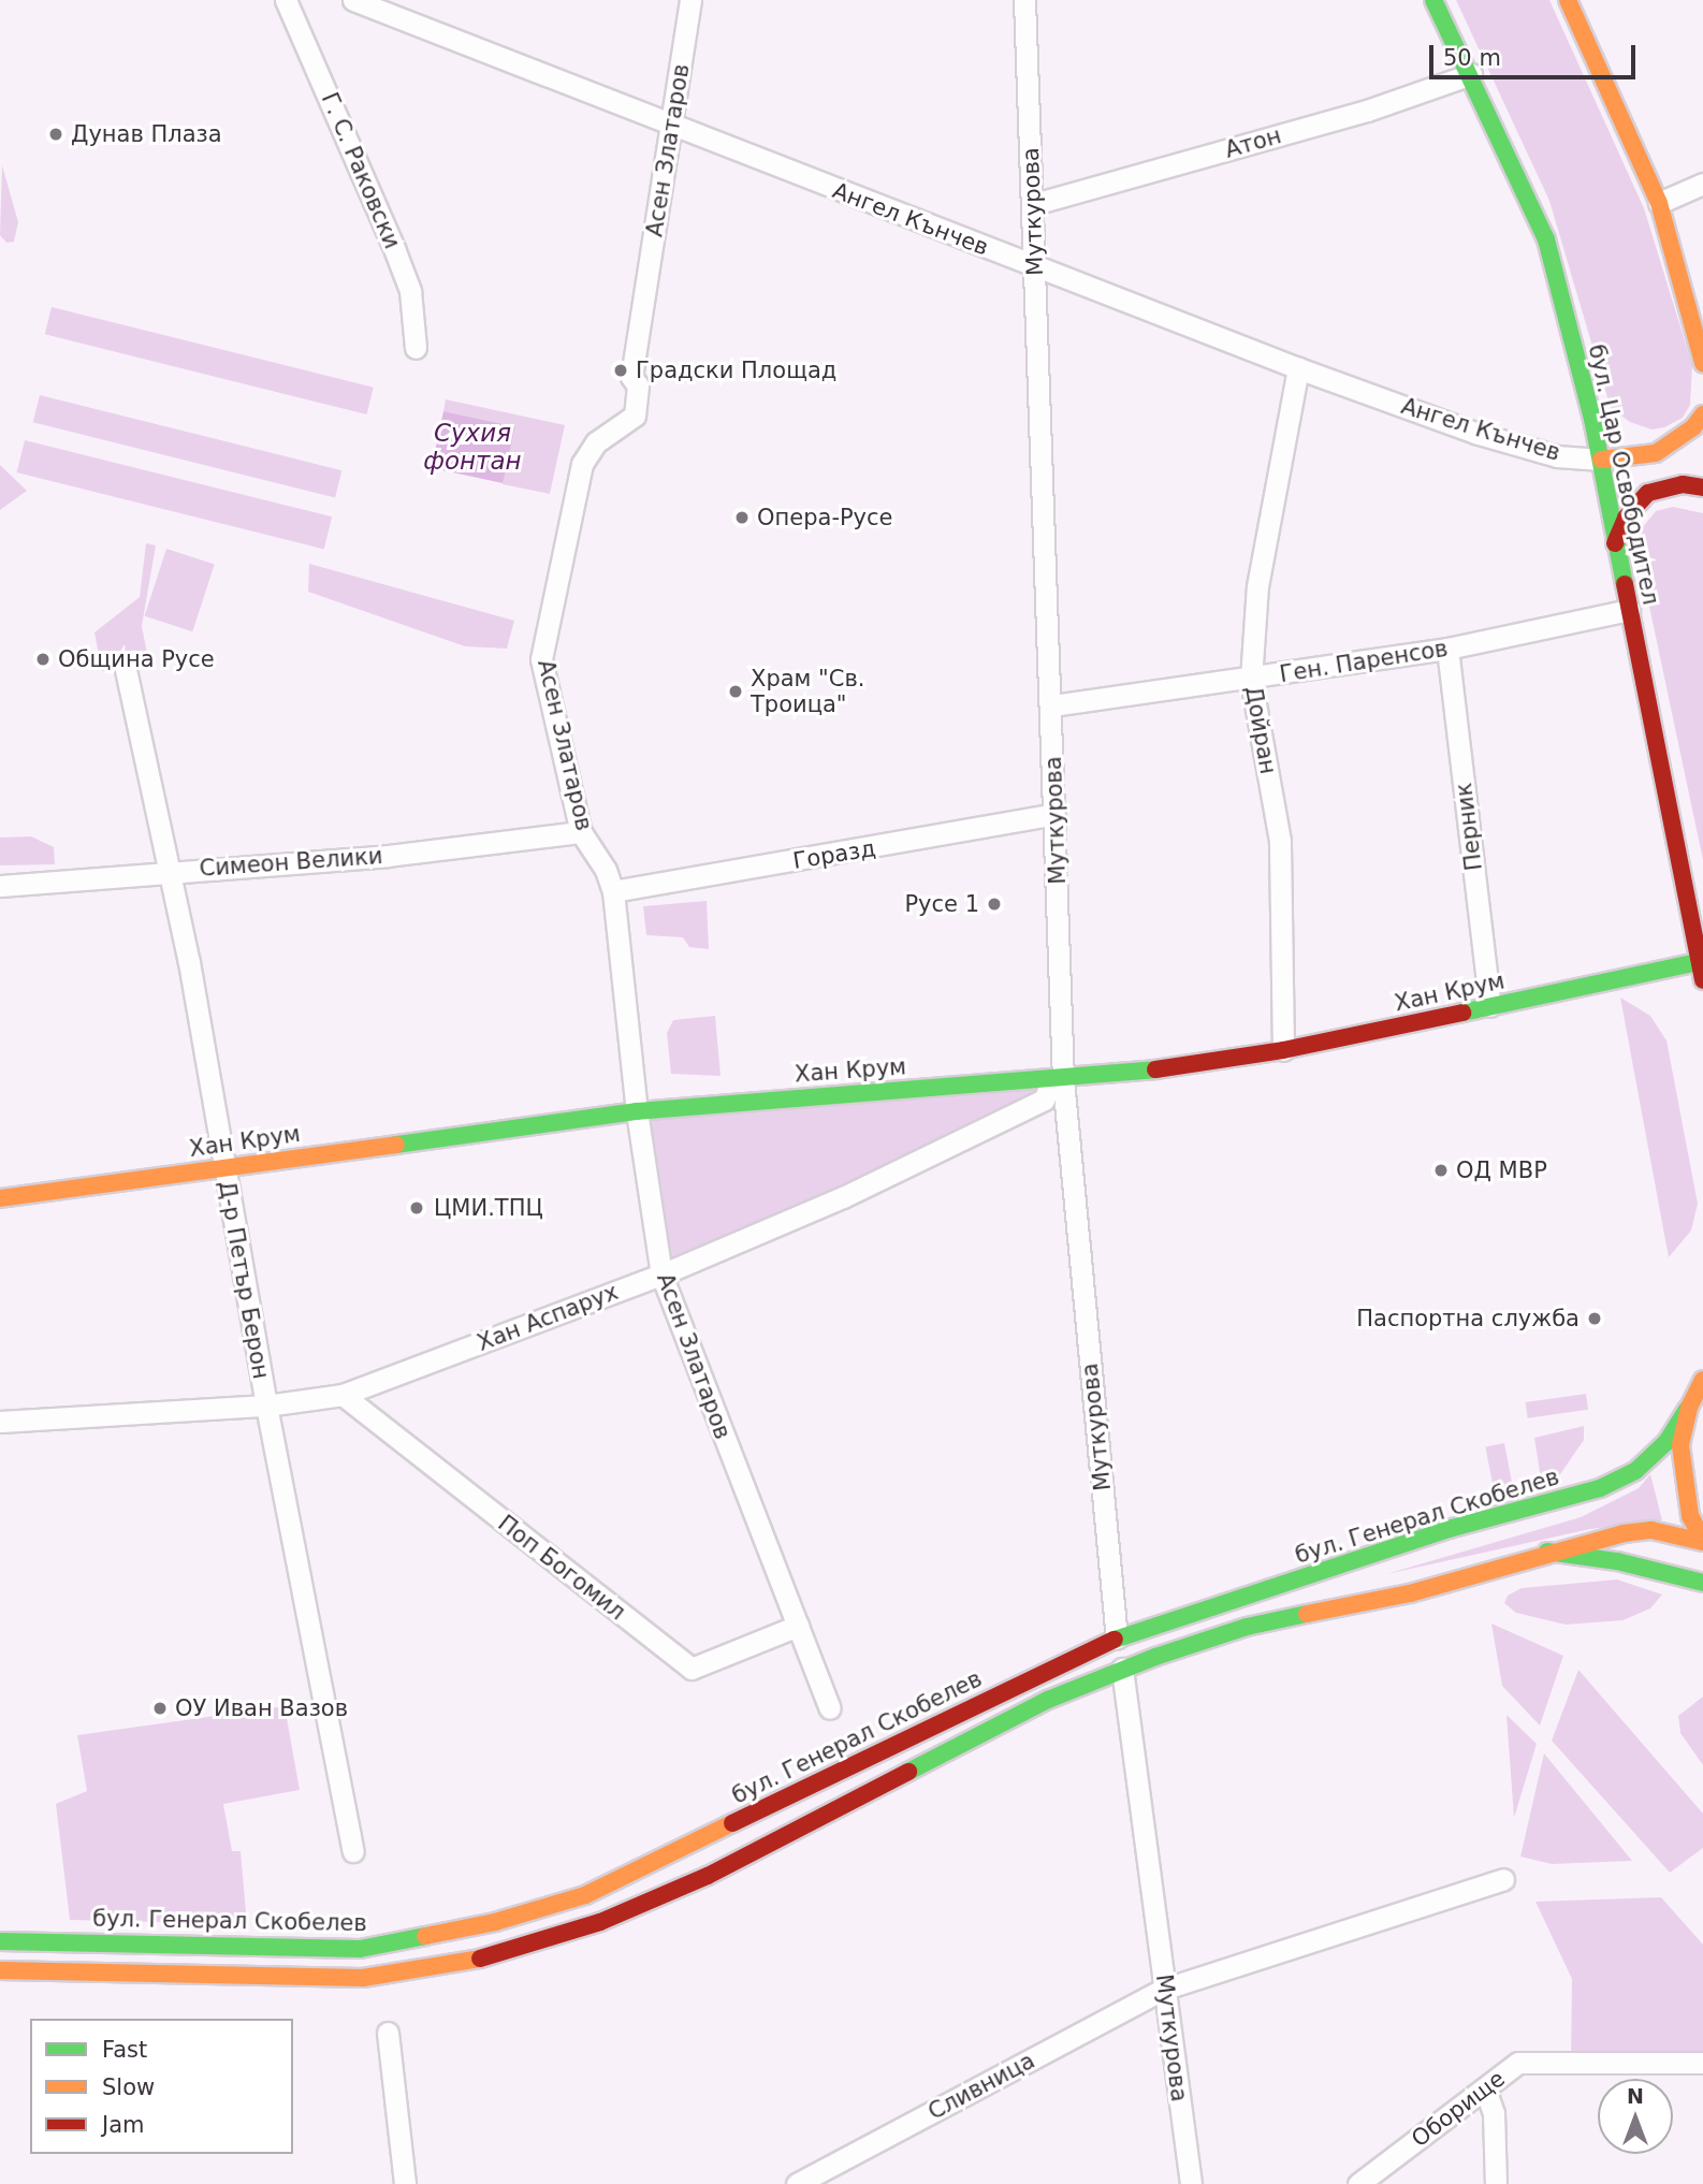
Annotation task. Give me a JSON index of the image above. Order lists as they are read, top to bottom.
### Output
{
  "streets": {
    "main road": ["бул. Цар Освободител", "Хан Крум", "бул. Генерал Скобелев"],
    "street": [
      "Атон",
      "Асен Златаров",
      "Г. С. Раковски",
      "Муткурова",
      "Ангел Кънчев",
      "Ген. Паренсов",
      "Дойран",
      "Перник",
      "Горазд",
      "Симеон Велики",
      "Д-р Петър Берон",
      "Хан Аспарух",
      "Поп Богомил",
      "Сливница",
      "Оборище"
    ]
  },
  "crossings": [
    ["Атон", "Муткурова"],
    ["Атон", "бул. Цар Освободител"],
    ["Асен Златаров", "Ангел Кънчев"],
    ["Асен Златаров", "Горазд"],
    ["Асен Златаров", "Симеон Велики"],
    ["Асен Златаров", "Хан Крум"],
    ["Асен Златаров", "Хан Аспарух"],
    ["Асен Златаров", "Поп Богомил"],
    ["Муткурова", "Ангел Кънчев"],
    ["Муткурова", "Ген. Паренсов"],
    ["Муткурова", "Горазд"],
    ["Муткурова", "Хан Крум"],
    ["Муткурова", "Хан Аспарух"],
    ["Муткурова", "бул. Генерал Скобелев"],
    ["Муткурова", "Сливница"],
    ["Ангел Кънчев", "бул. Цар Освободител"],
    ["Ангел Кънчев", "Дойран"],
    ["бул. Цар Освободител", "Ген. Паренсов"],
    ["бул. Цар Освободител", "Хан Крум"],
    ["Ген. Паренсов", "Дойран"],
    ["Ген. Паренсов", "Перник"],
    ["Дойран", "Хан Крум"],
    ["Перник", "Хан Крум"],
    ["Симеон Велики", "Д-р Петър Берон"],
    ["Хан Крум", "Д-р Петър Берон"],
    ["Хан Крум", "Хан Аспарух"],
    ["Д-р Петър Берон", "Хан Аспарух"],
    ["Хан Аспарух", "Поп Богомил"]
  ],
  "water": ["Сухия фонтан"],
  "places": [
    "Дунав Плаза",
    "Градски Площад",
    "Опера-Русе",
    "Община Русе",
    "Храм \"Св. Троица\"",
    "Русе 1",
    "ОД МВР",
    "ЦМИ.ТПЦ",
    "Паспортна служба",
    "ОУ Иван Вазов"
  ],
  "legend": ["Fast", "Slow", "Jam"],
  "scale_bar": "50 m",
  "north": "top"
}
